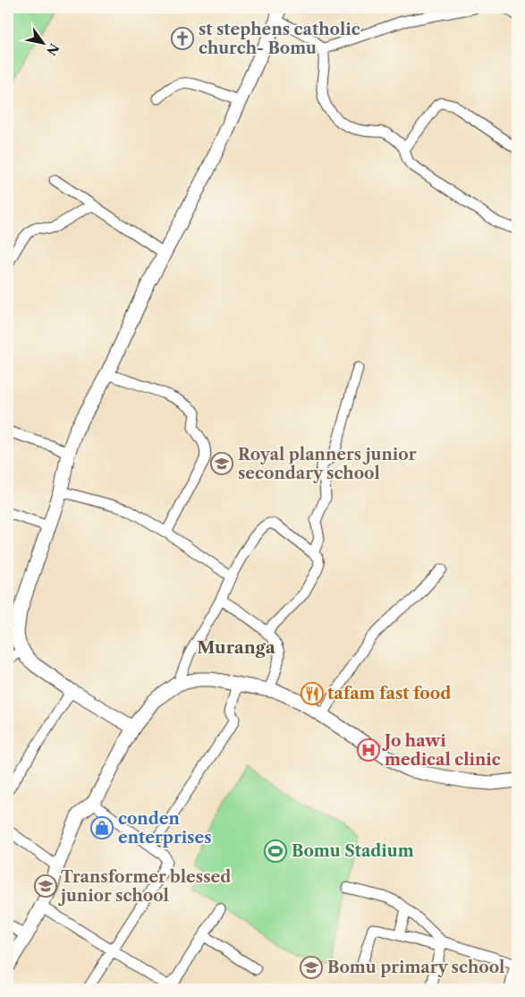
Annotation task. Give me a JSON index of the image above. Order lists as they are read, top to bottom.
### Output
{
  "districts": ["Muranga"],
  "places": {
    "church": ["st stephens catholic church- Bomu"],
    "school or university": ["Royal planners junior secondary school", "Transformer blessed junior school", "Bomu primary school"],
    "restaurant": ["tafam fast food"],
    "hospital": ["Jo hawi medical clinic"],
    "shop": ["conden enterprises"],
    "sports": ["Bomu Stadium"]
  },
  "north": "bottom right"
}
